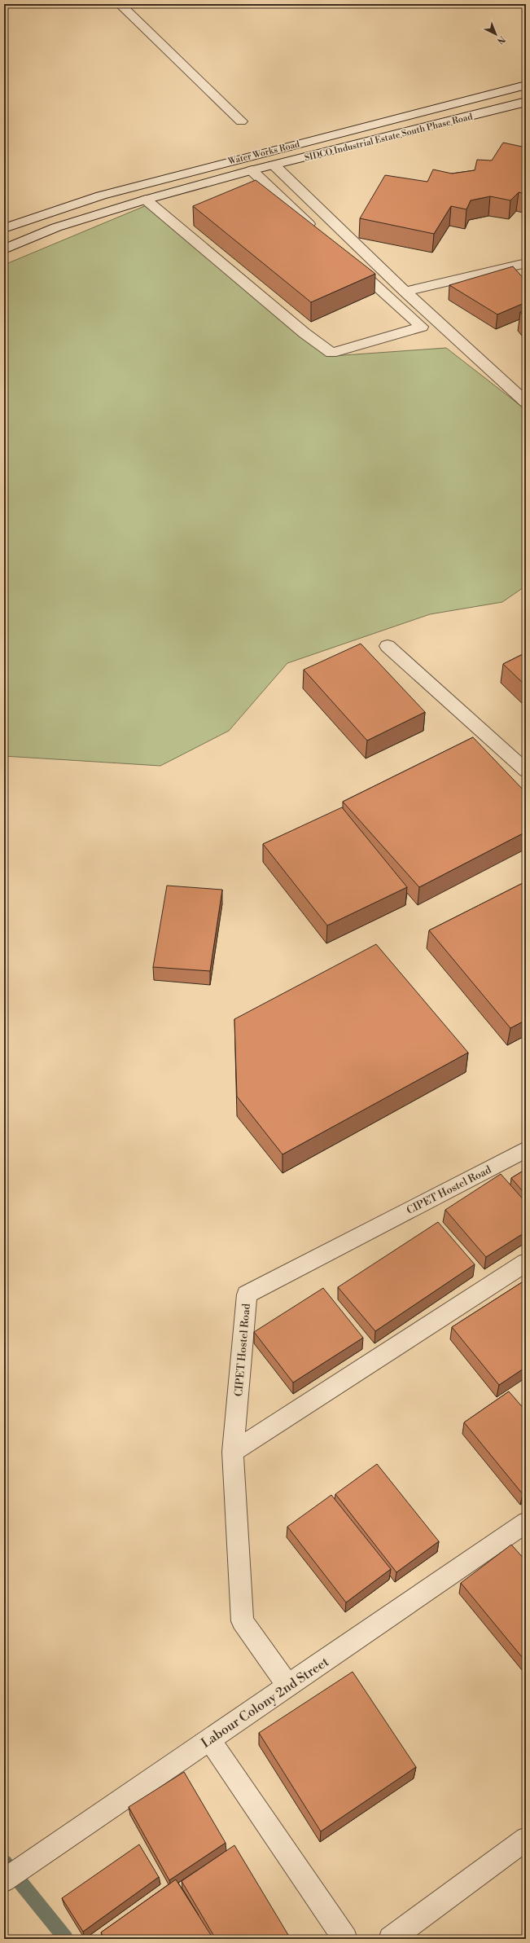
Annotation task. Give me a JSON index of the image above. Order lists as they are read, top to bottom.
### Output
{
  "streets": {
    "street": [
      "SIDCO Industrial Estate South Phase Road",
      "Water Works Road",
      "CIPET Hostel Road",
      "Labour Colony 2nd Street"
    ]
  },
  "crossings": [
    ["SIDCO Industrial Estate South Phase Road", "Water Works Road"],
    ["CIPET Hostel Road", "Labour Colony 2nd Street"]
  ],
  "north": "bottom right"
}
